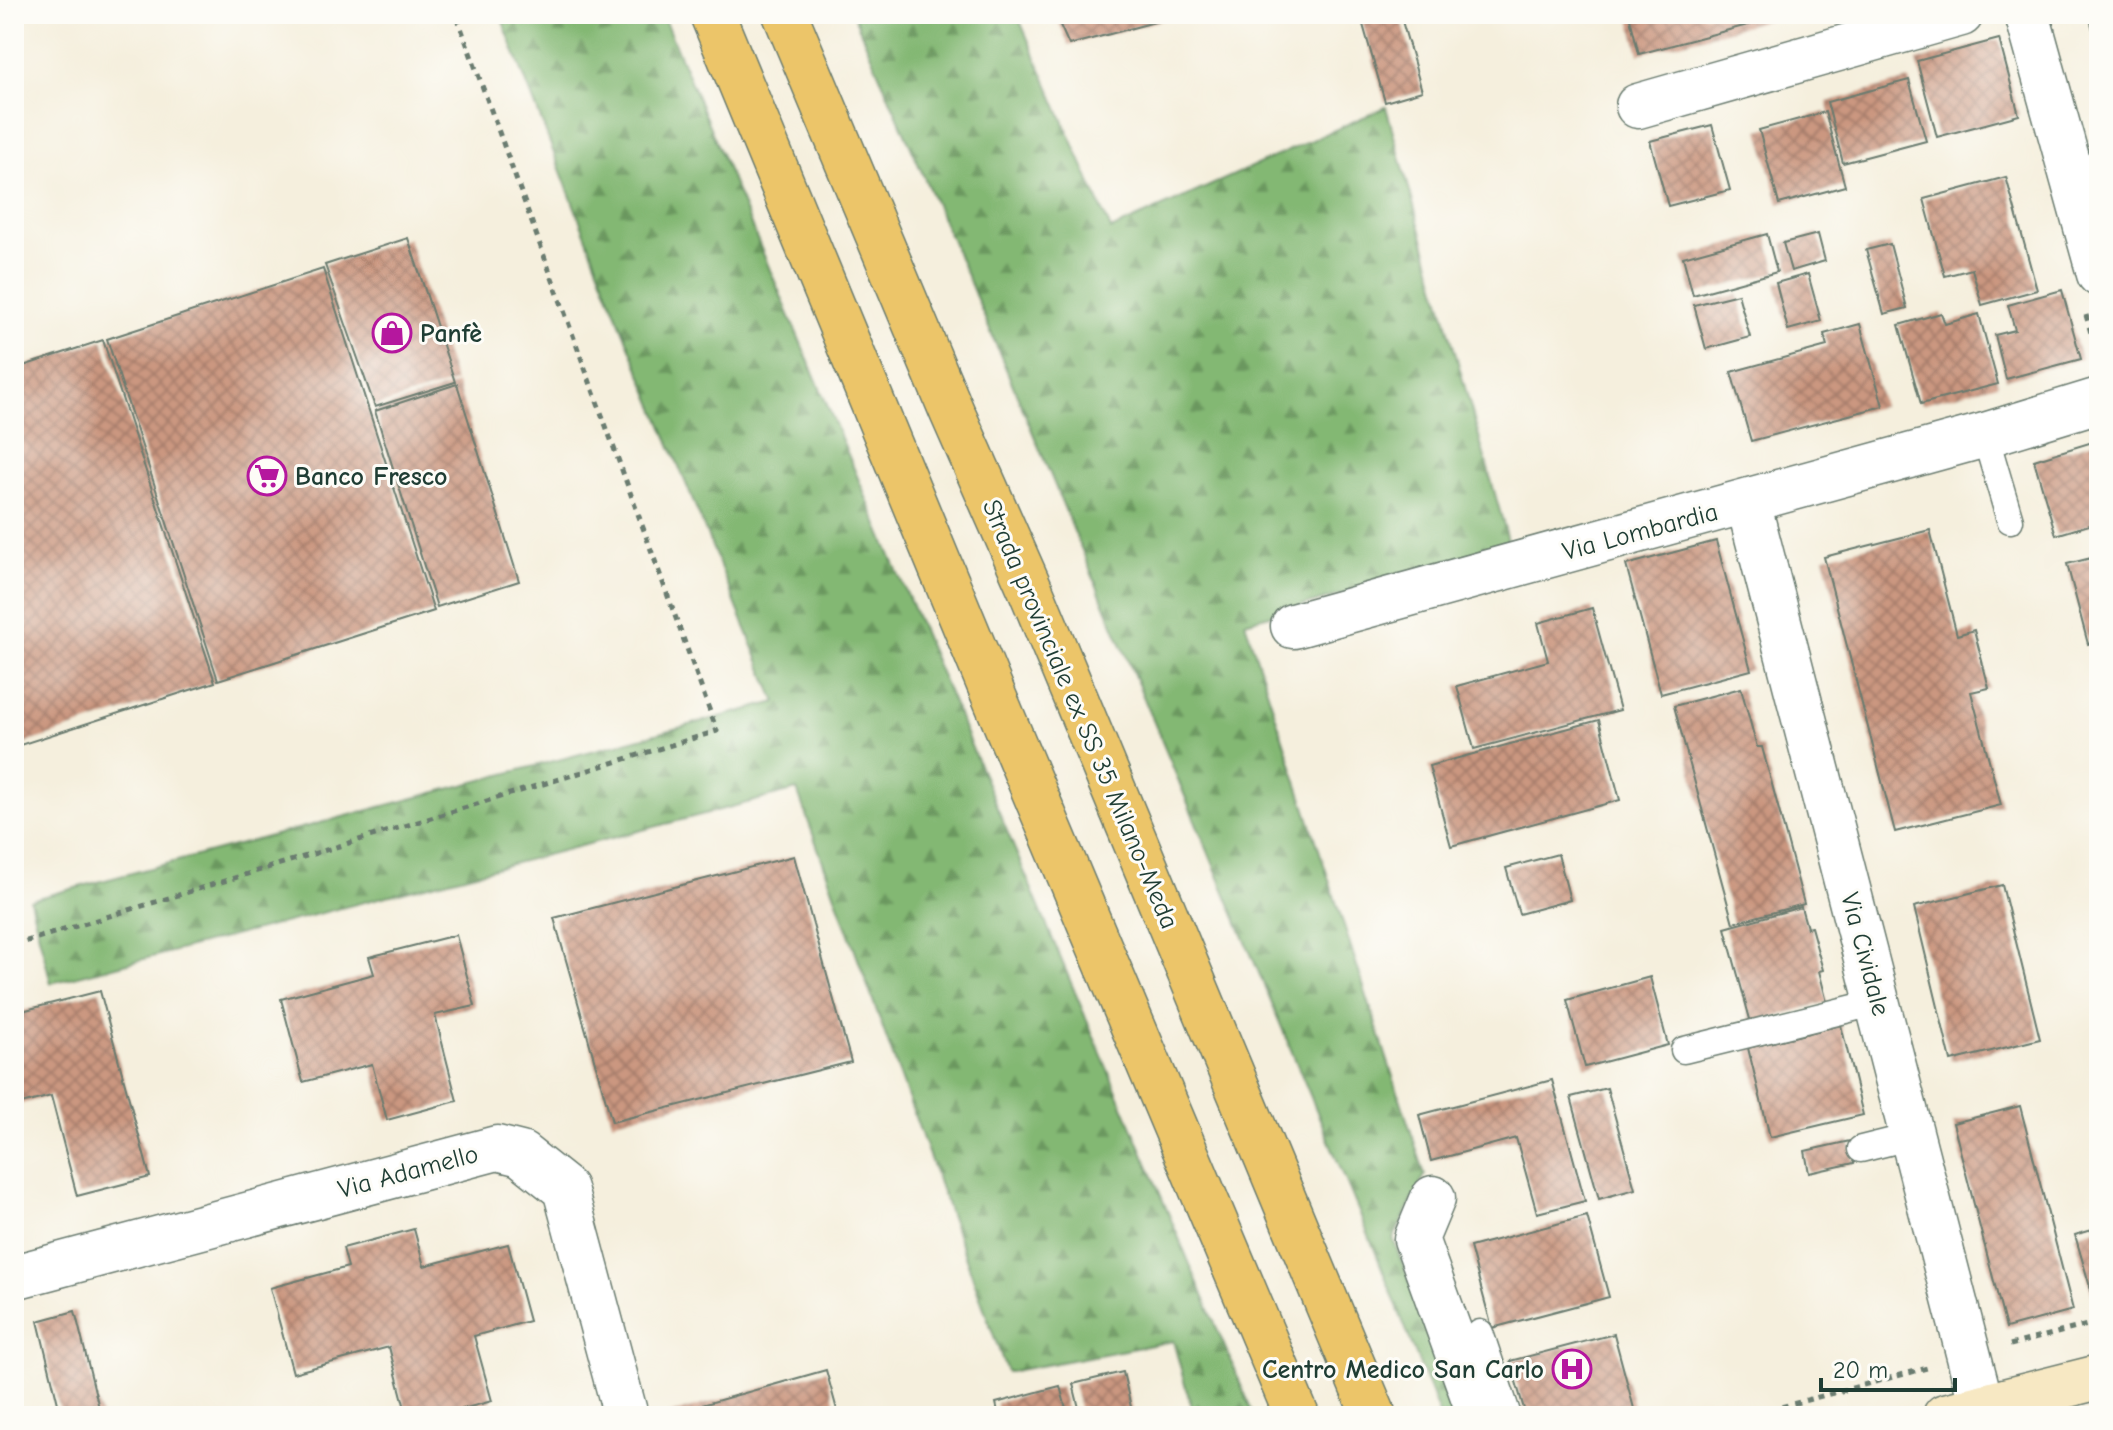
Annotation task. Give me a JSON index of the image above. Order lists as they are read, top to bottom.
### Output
{
  "streets": {
    "highway": ["Strada provinciale ex SS 35 Milano-Meda"],
    "street": ["Via Lombardia", "Via Cividale", "Via Adamello"]
  },
  "crossings": [
    ["Via Lombardia", "Via Cividale"]
  ],
  "places": {
    "shop": ["Panfè"],
    "supermarket": ["Banco Fresco"],
    "hospital": ["Centro Medico San Carlo"]
  },
  "scale_bar": "20 m"
}
